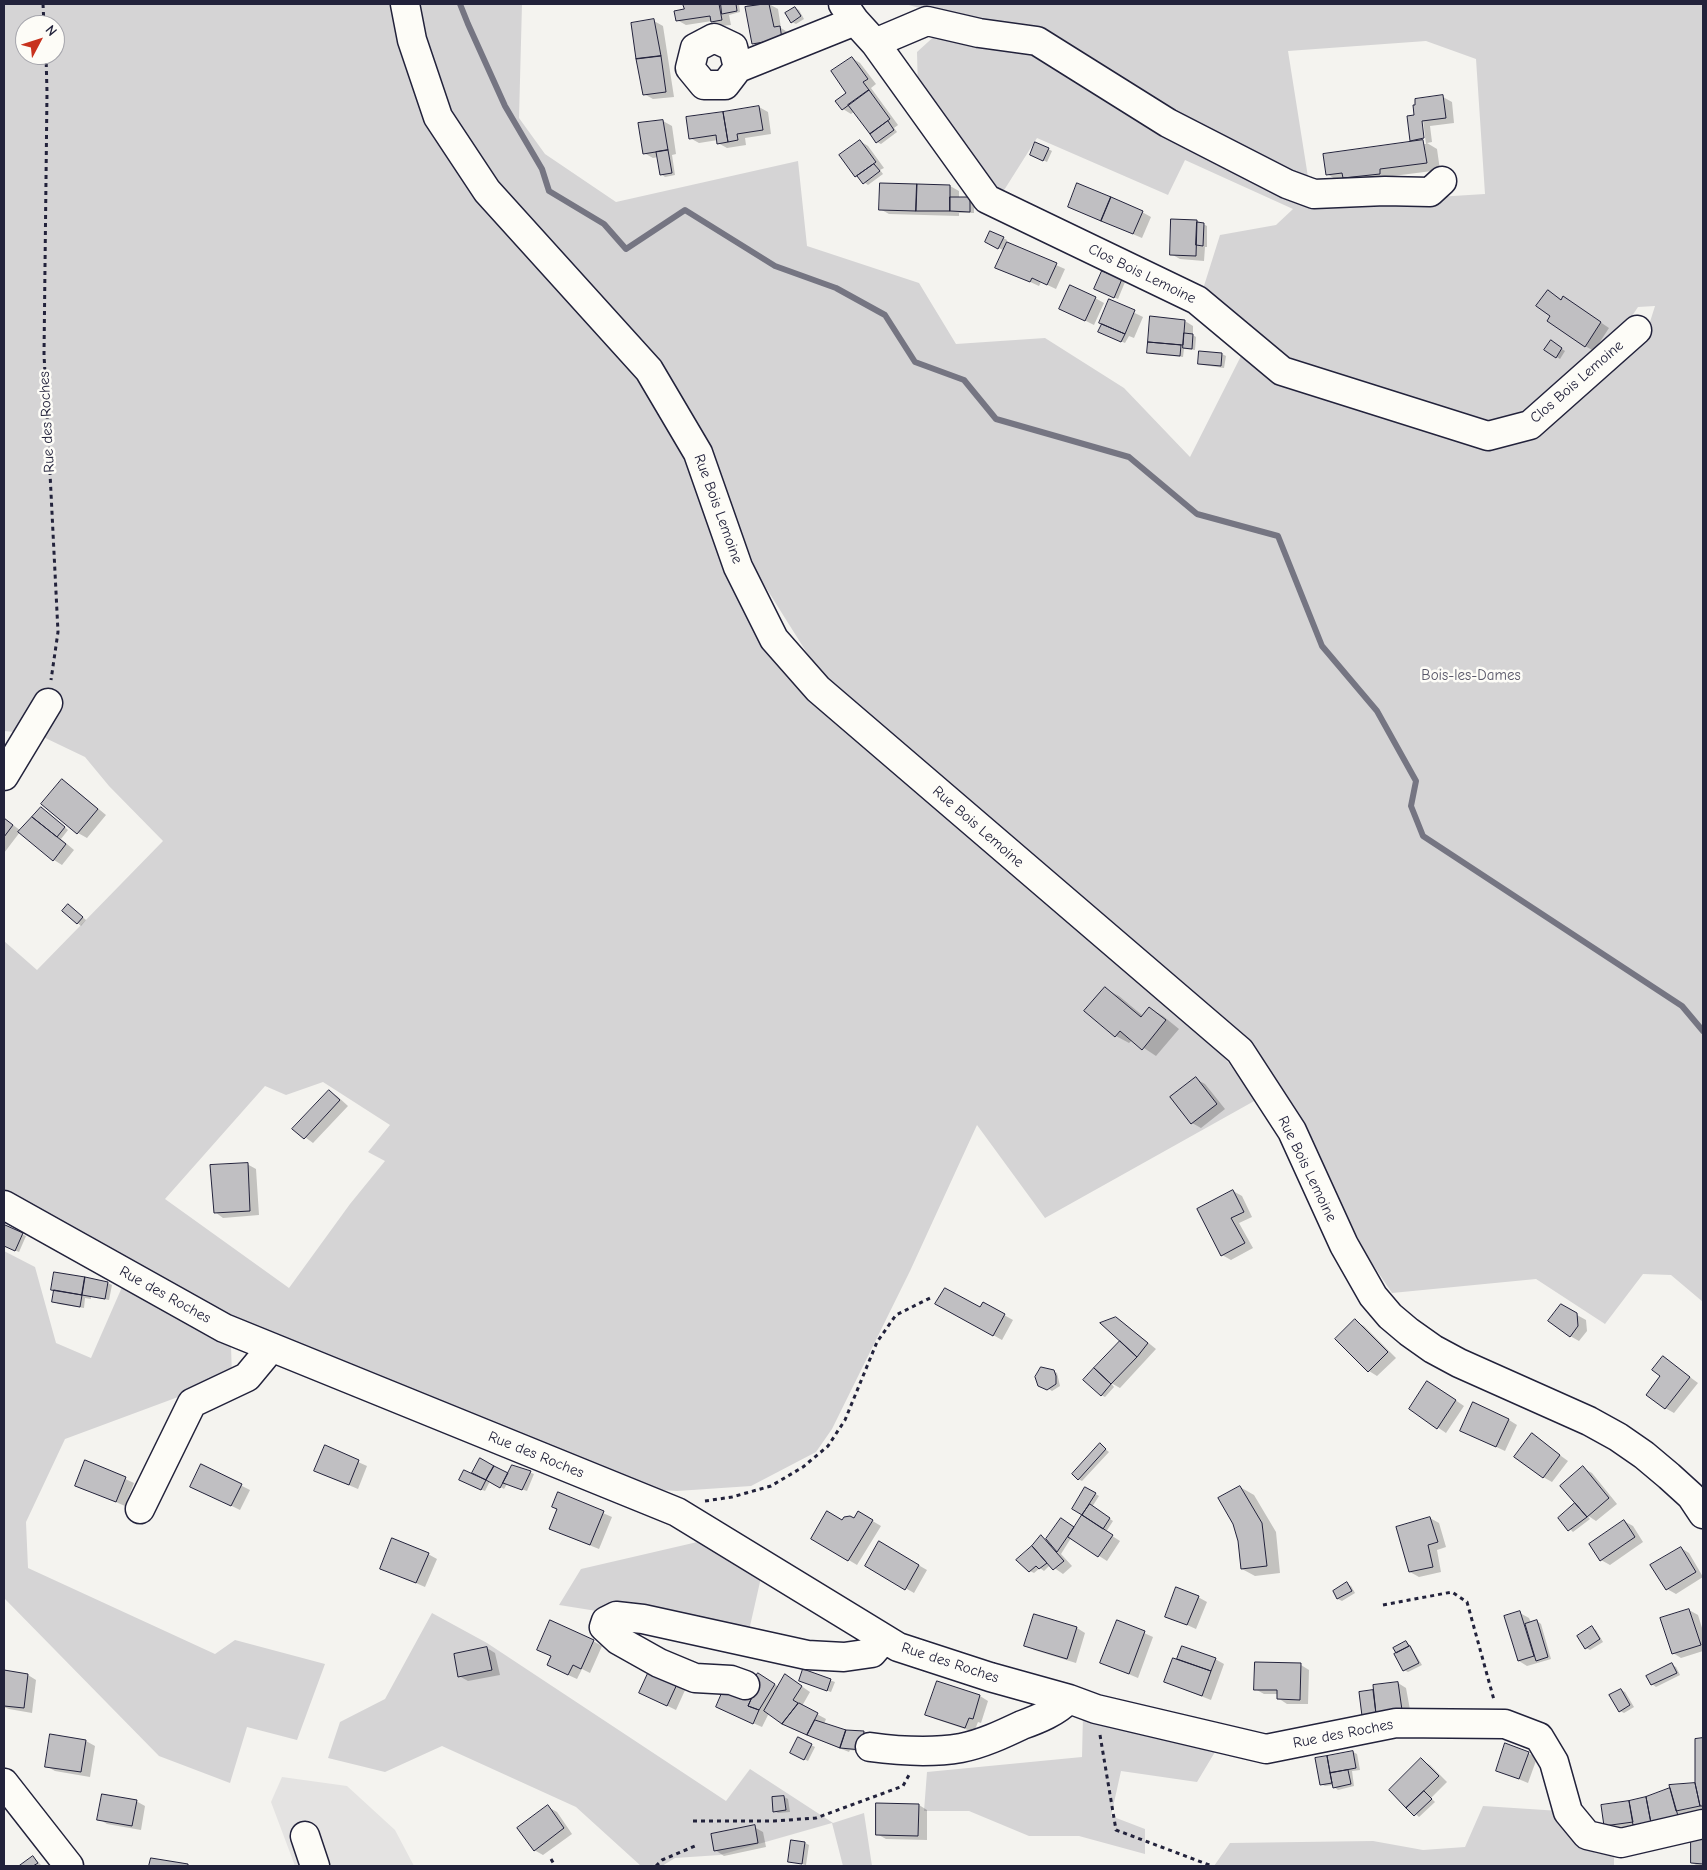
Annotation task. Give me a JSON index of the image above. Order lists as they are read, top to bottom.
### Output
{
  "streets": {
    "street": ["Clos Bois Lemoine", "Rue des Roches", "Rue Bois Lemoine"]
  },
  "parks": ["Bois-les-Dames"],
  "north": "top right"
}
